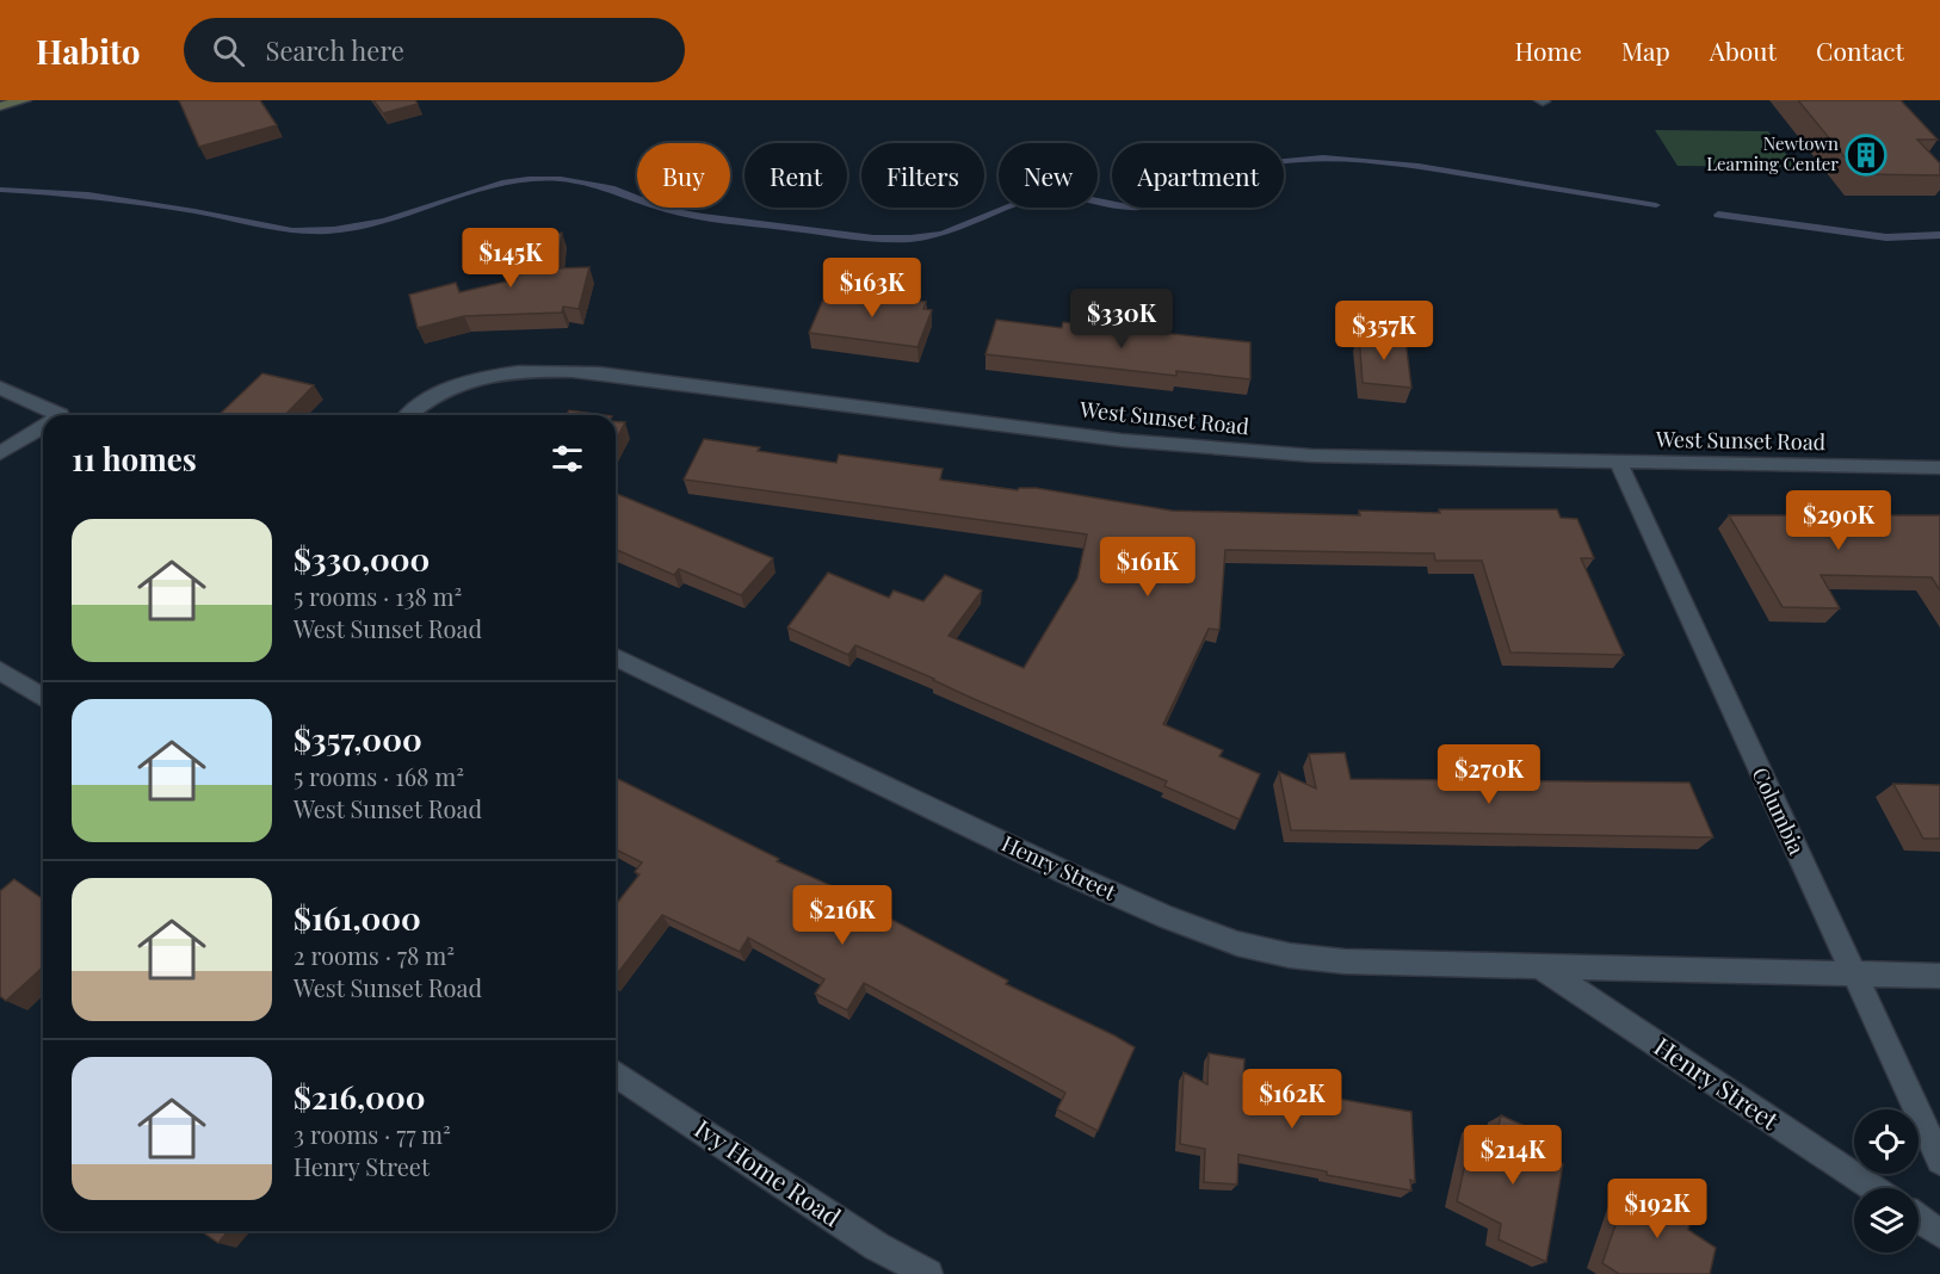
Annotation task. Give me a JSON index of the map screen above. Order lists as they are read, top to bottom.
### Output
{
  "streets": {
    "street": [
      "West Sunset Road",
      "Columbia",
      "Henry Street",
      "Ivy Home Road"
    ]
  },
  "crossings": [
    ["West Sunset Road", "Columbia"],
    ["Columbia", "Henry Street"]
  ],
  "places": {
    "building": ["Newtown Learning Center"]
  },
  "page": {
    "header": "Habito",
    "search": "Search here",
    "nav": [
      "Home",
      "Map",
      "About",
      "Contact"
    ],
    "chip": [
      "Buy",
      "Rent",
      "Filters",
      "New",
      "Apartment"
    ],
    "price": [
      "$145K",
      "$163K",
      "$330K",
      "$357K",
      "$290K",
      "$161K",
      "$270K",
      "$216K",
      "$162K",
      "$214K",
      "$192K"
    ],
    "heading": "11 homes",
    "list": [
      {
        "name": "$330,000",
        "note": "5 rooms · 138 m² · West Sunset Road"
      },
      {
        "name": "$357,000",
        "note": "5 rooms · 168 m² · West Sunset Road"
      },
      {
        "name": "$161,000",
        "note": "2 rooms · 78 m² · West Sunset Road"
      },
      {
        "name": "$216,000",
        "note": "3 rooms · 77 m² · Henry Street"
      }
    ]
  }
}
